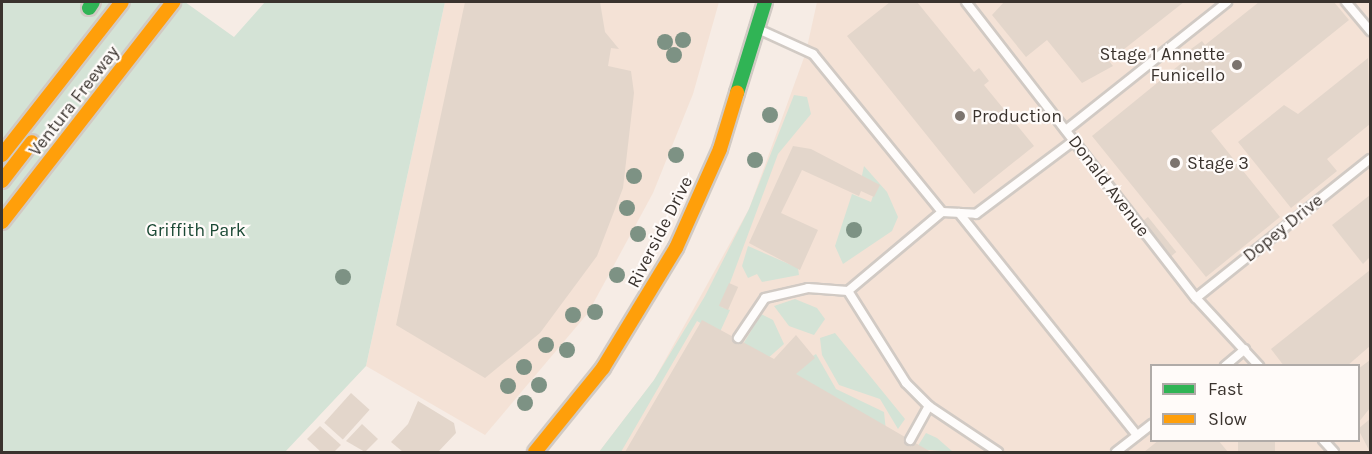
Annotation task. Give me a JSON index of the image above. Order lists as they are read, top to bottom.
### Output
{
  "streets": {
    "main road": ["Ventura Freeway", "Riverside Drive"],
    "lane": ["Donald Avenue", "Dopey Drive"]
  },
  "crossings": [
    ["Donald Avenue", "Dopey Drive"]
  ],
  "parks": ["Griffith Park"],
  "places": ["Stage 1 Annette Funicello", "Production", "Stage 3"],
  "legend": ["Fast", "Slow"]
}
